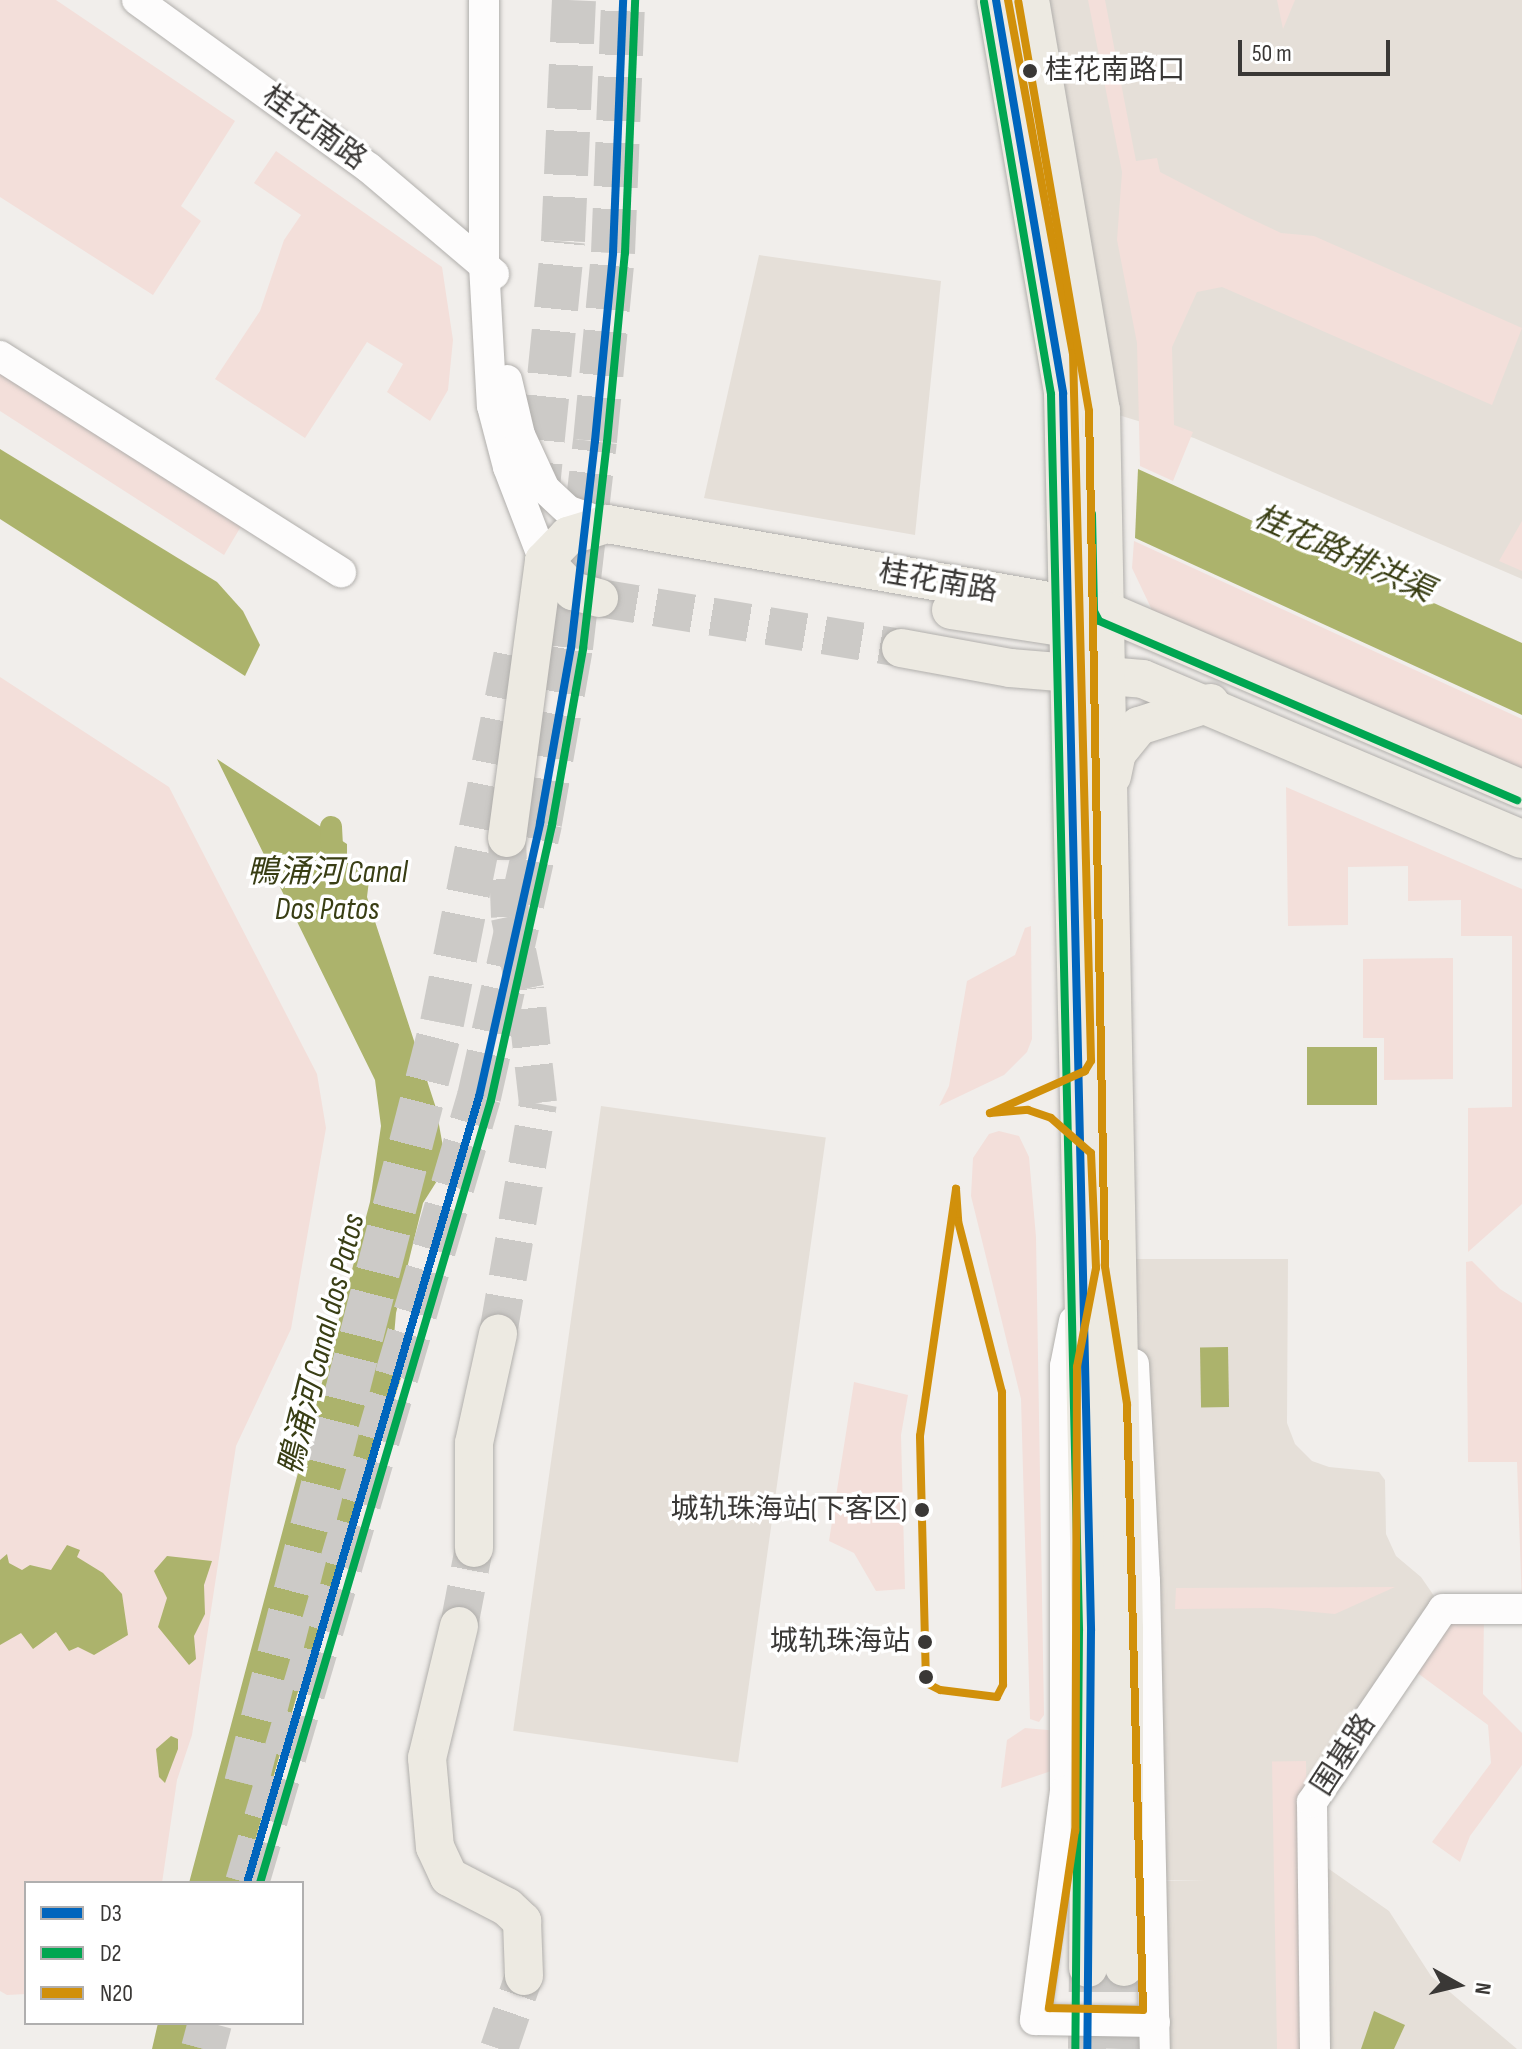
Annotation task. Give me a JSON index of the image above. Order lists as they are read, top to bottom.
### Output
{
  "streets": {
    "main road": ["桂花南路"],
    "street": ["围基路"]
  },
  "water": ["桂花路排洪渠", "鴨涌河 Canal Dos Patos", "鴨涌河 Canal dos Patos"],
  "places": ["桂花南路口", "城轨珠海站(下客区)", "城轨珠海站"],
  "lines": ["transit line D3", "transit line D2", "transit line N20"],
  "legend": ["D3", "D2", "N20"],
  "scale_bar": "50 m",
  "north": "right"
}
